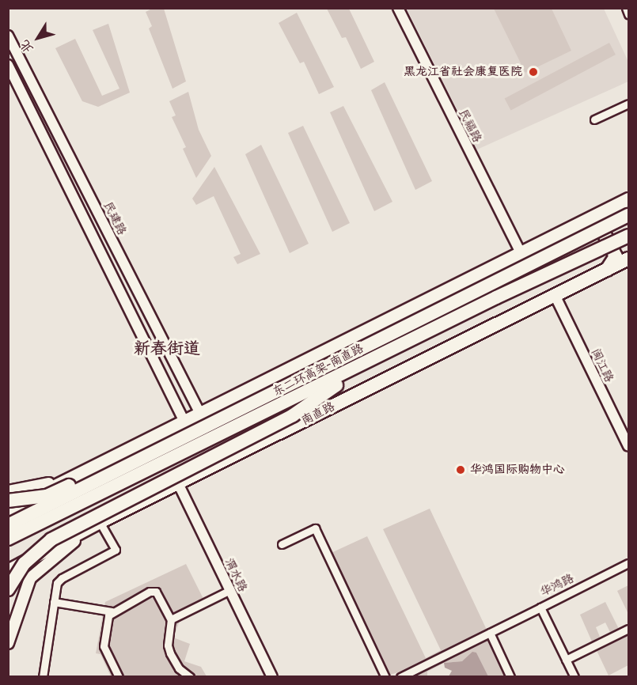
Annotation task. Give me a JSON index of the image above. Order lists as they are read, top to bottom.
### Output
{
  "streets": {
    "highway": ["东二环高架-南直路", "南直路"],
    "street": [
      "民福路",
      "民建路",
      "闽江路",
      "渭水路",
      "华鸿路"
    ]
  },
  "crossings": [
    ["闽江路", "南直路"],
    ["南直路", "渭水路"]
  ],
  "districts": ["新春街道"],
  "places": ["黑龙江省社会康复医院", "华鸿国际购物中心"],
  "north": "bottom left"
}
